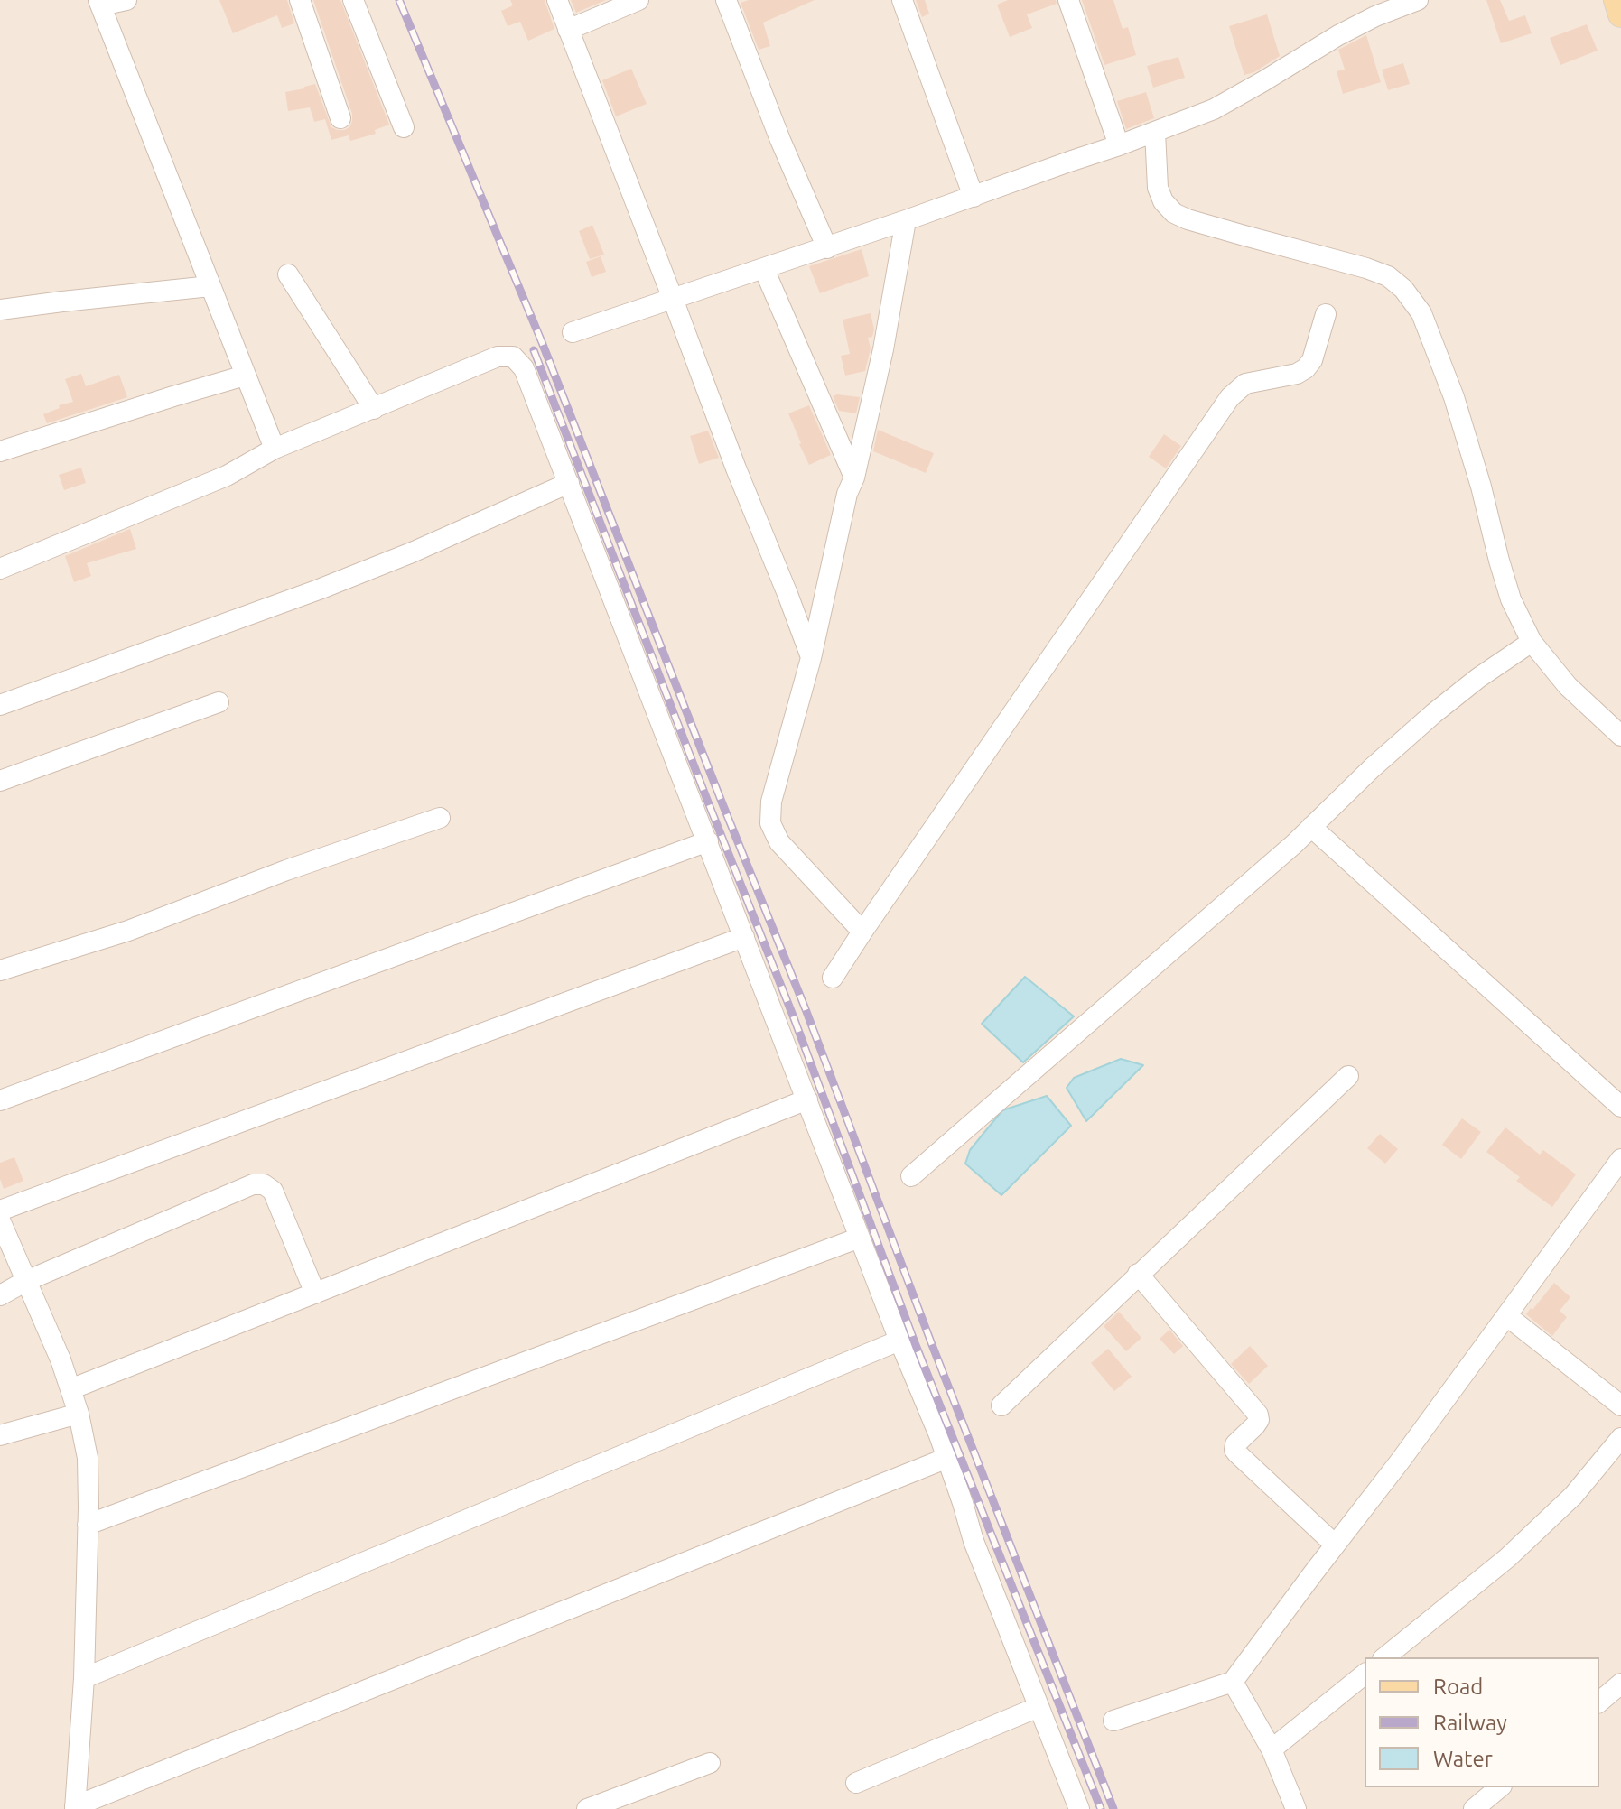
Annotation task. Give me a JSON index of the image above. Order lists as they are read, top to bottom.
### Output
{
  "legend": ["Road", "Railway", "Water"]
}
